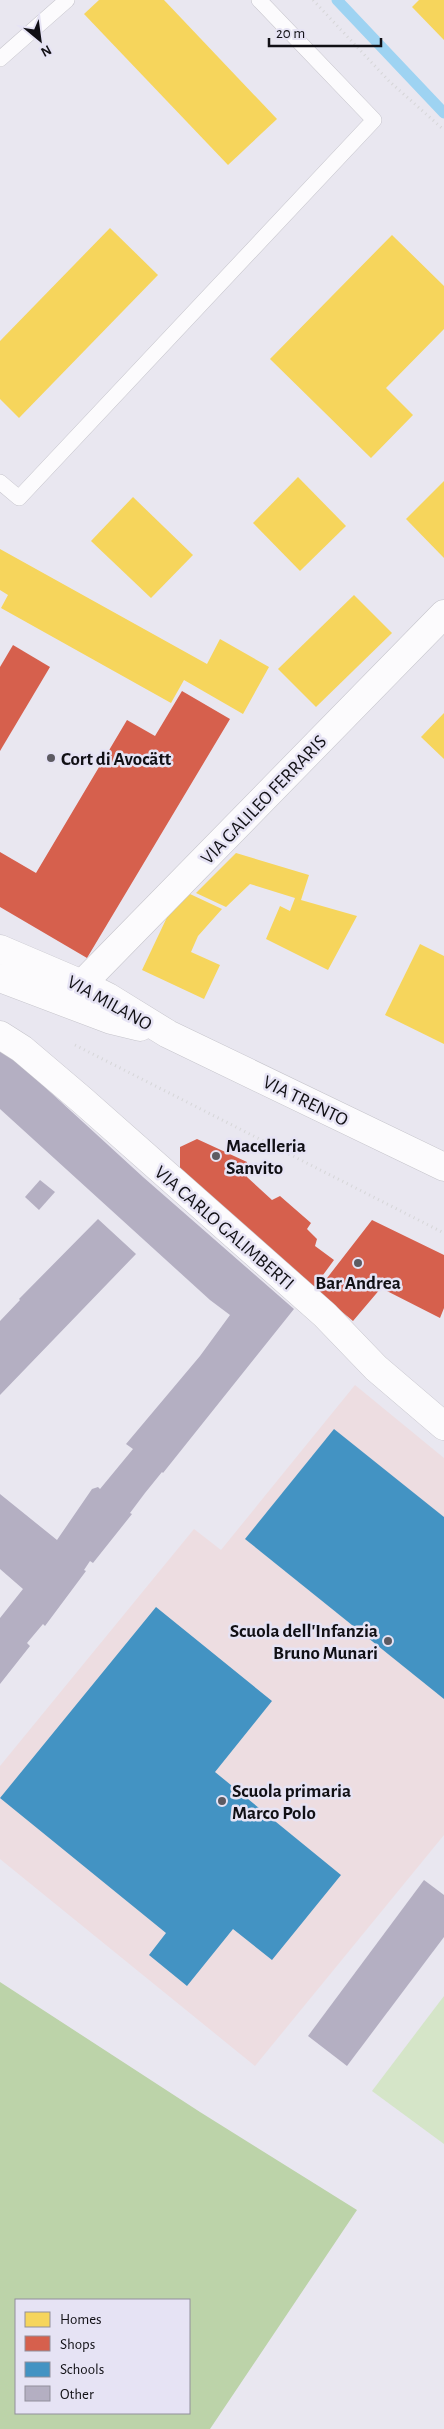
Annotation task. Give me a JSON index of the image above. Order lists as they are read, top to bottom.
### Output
{
  "streets": {
    "street": [
      "VIA GALILEO FERRARIS",
      "VIA MILANO",
      "VIA TRENTO",
      "VIA CARLO GALIMBERTI"
    ]
  },
  "crossings": [
    ["VIA GALILEO FERRARIS", "VIA MILANO"],
    ["VIA MILANO", "VIA TRENTO"]
  ],
  "places": [
    "Cort di Avocätt",
    "Macelleria Sanvito",
    "Bar Andrea",
    "Scuola dell'Infanzia Bruno Munari",
    "Scuola primaria Marco Polo"
  ],
  "legend": [
    "Homes",
    "Shops",
    "Schools",
    "Other"
  ],
  "scale_bar": "20 m",
  "north": "bottom right"
}
